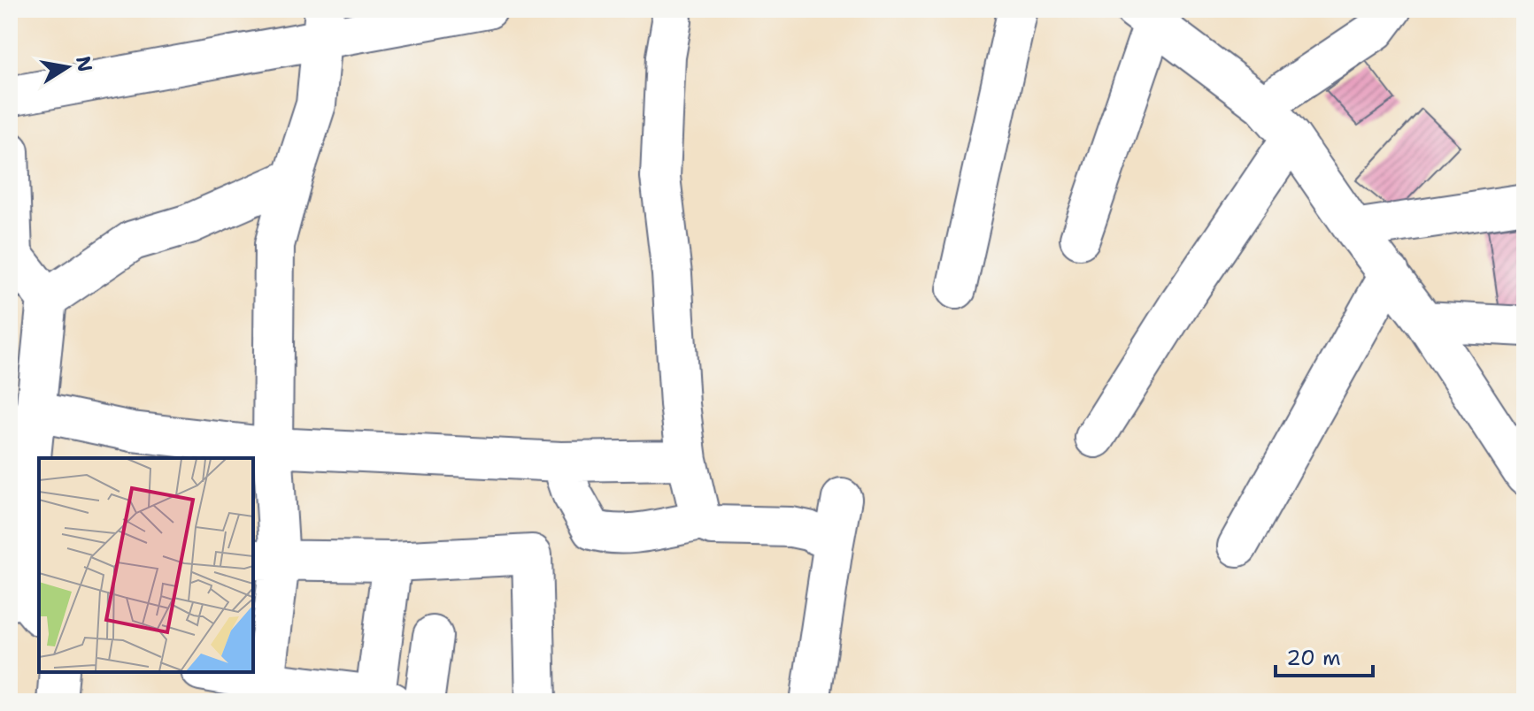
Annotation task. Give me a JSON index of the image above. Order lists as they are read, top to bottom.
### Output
{
  "scale_bar": "20 m",
  "north": "right"
}
